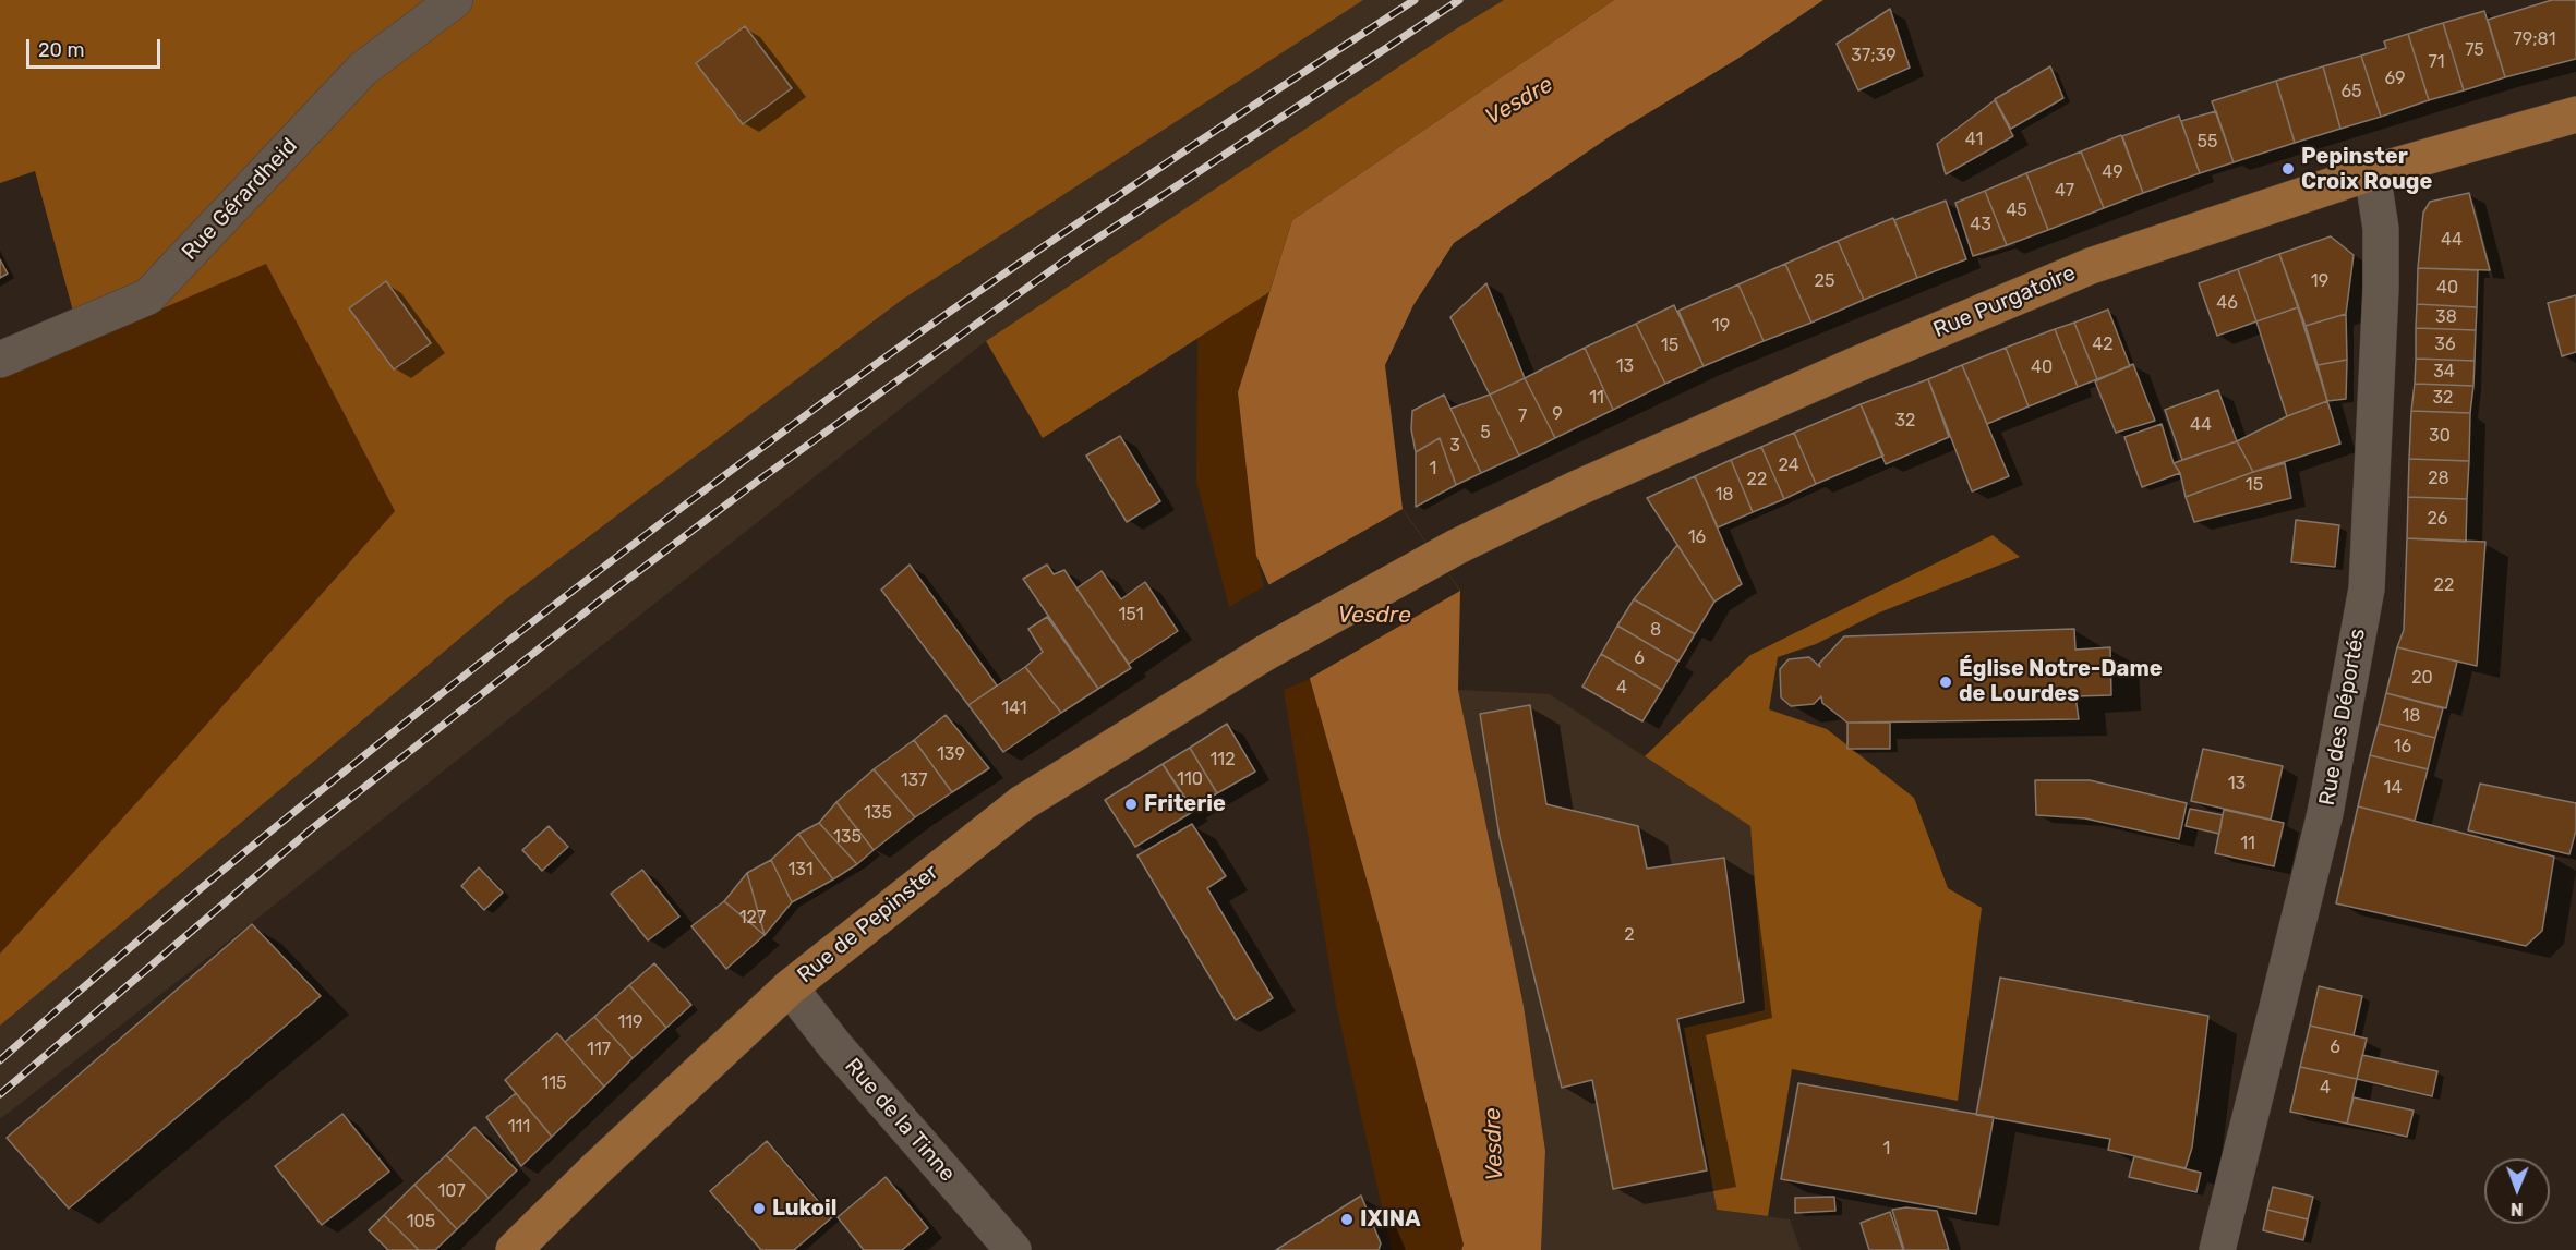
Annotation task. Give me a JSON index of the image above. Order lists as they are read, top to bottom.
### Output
{
  "streets": {
    "main road": ["Rue Purgatoire", "Rue de Pepinster"],
    "street": ["Rue Gérardheid", "Rue des Déportés", "Rue de la Tinne"]
  },
  "crossings": [
    ["Rue Purgatoire", "Rue des Déportés"],
    ["Rue Purgatoire", "Rue de Pepinster"],
    ["Rue de Pepinster", "Rue de la Tinne"]
  ],
  "water": ["Vesdre"],
  "places": [
    "Pepinster Croix Rouge",
    "Église Notre-Dame de Lourdes",
    "Friterie",
    "Lukoil",
    "IXINA"
  ],
  "house_numbers": [
    "79;81",
    "75",
    "37;39",
    "71",
    "69",
    "65",
    "41",
    "55",
    "49",
    "47",
    "45",
    "43",
    "44",
    "25",
    "19",
    "40",
    "46",
    "38",
    "19",
    "42",
    "36",
    "15",
    "13",
    "40",
    "34",
    "11",
    "32",
    "9",
    "7",
    "32",
    "44",
    "5",
    "30",
    "3",
    "24",
    "1",
    "28",
    "22",
    "15",
    "18",
    "26",
    "16",
    "22",
    "151",
    "8",
    "6",
    "20",
    "4",
    "141",
    "18",
    "16",
    "139",
    "112",
    "110",
    "137",
    "13",
    "14",
    "135",
    "135",
    "11",
    "131",
    "127",
    "2",
    "119",
    "6",
    "117",
    "115",
    "4",
    "111",
    "1",
    "107",
    "105"
  ],
  "scale_bar": "20 m",
  "north": "bottom"
}
